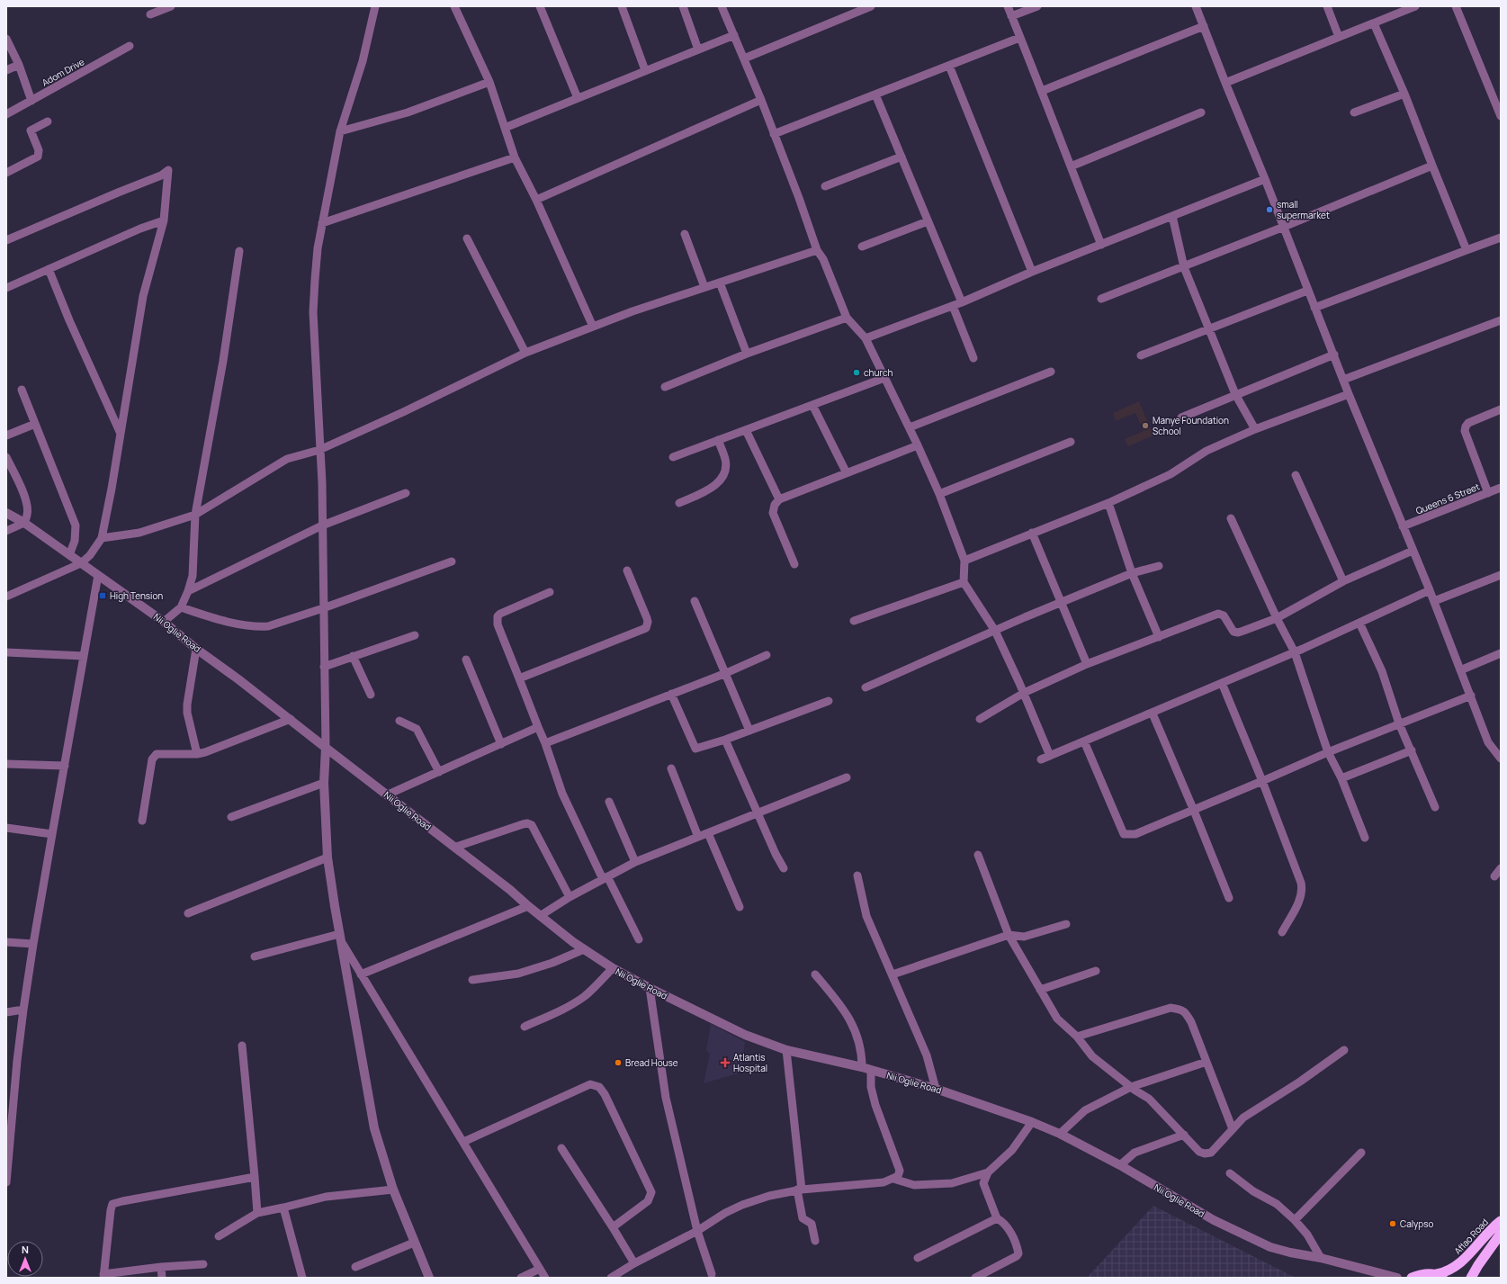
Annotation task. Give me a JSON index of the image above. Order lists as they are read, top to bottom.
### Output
{
  "streets": {
    "highway": ["Aflao Road"],
    "street": ["Adom Drive", "Queens 6 Street", "Nii Oglie Road"]
  },
  "places": {
    "other": [
      "small supermarket",
      "church",
      "Manye Foundation School",
      "Bread House",
      "Calypso"
    ],
    "transit": ["High Tension"],
    "health": ["Atlantis Hospital"]
  },
  "north": "top"
}
